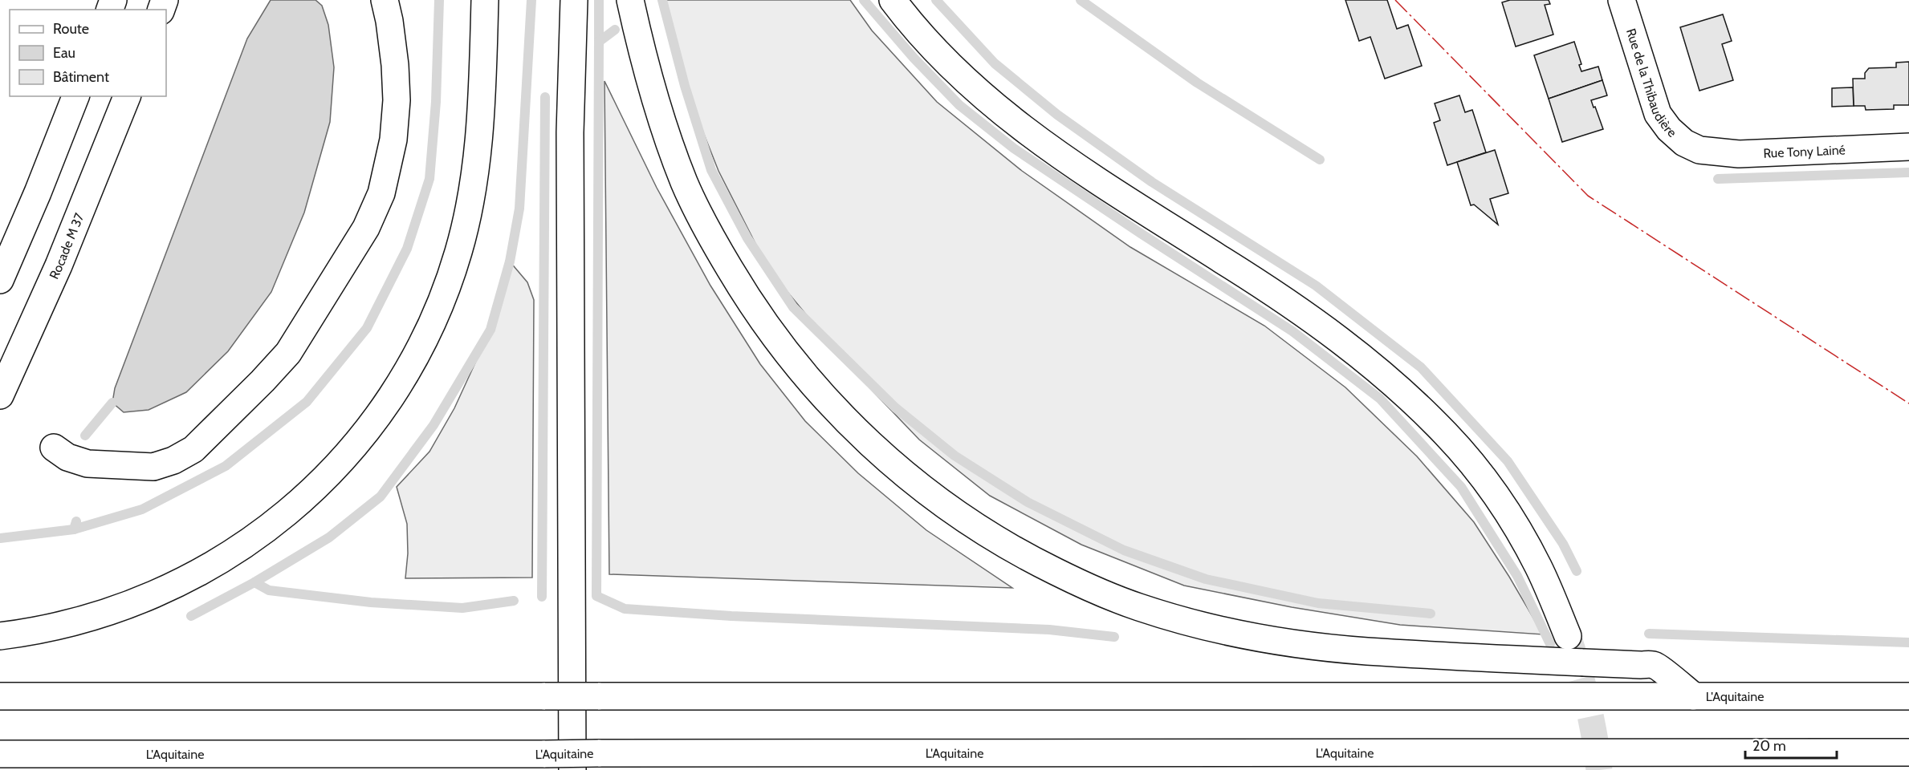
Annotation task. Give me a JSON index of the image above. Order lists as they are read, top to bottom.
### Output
{
  "streets": {
    "main road": [
      "Rue de la Thibaudière",
      "Rue Tony Lainé",
      "Rocade M 37",
      "L'Aquitaine"
    ]
  },
  "crossings": [
    ["Rue de la Thibaudière", "Rue Tony Lainé"]
  ],
  "legend": ["Route", "Eau", "Bâtiment"],
  "scale_bar": "20 m"
}
